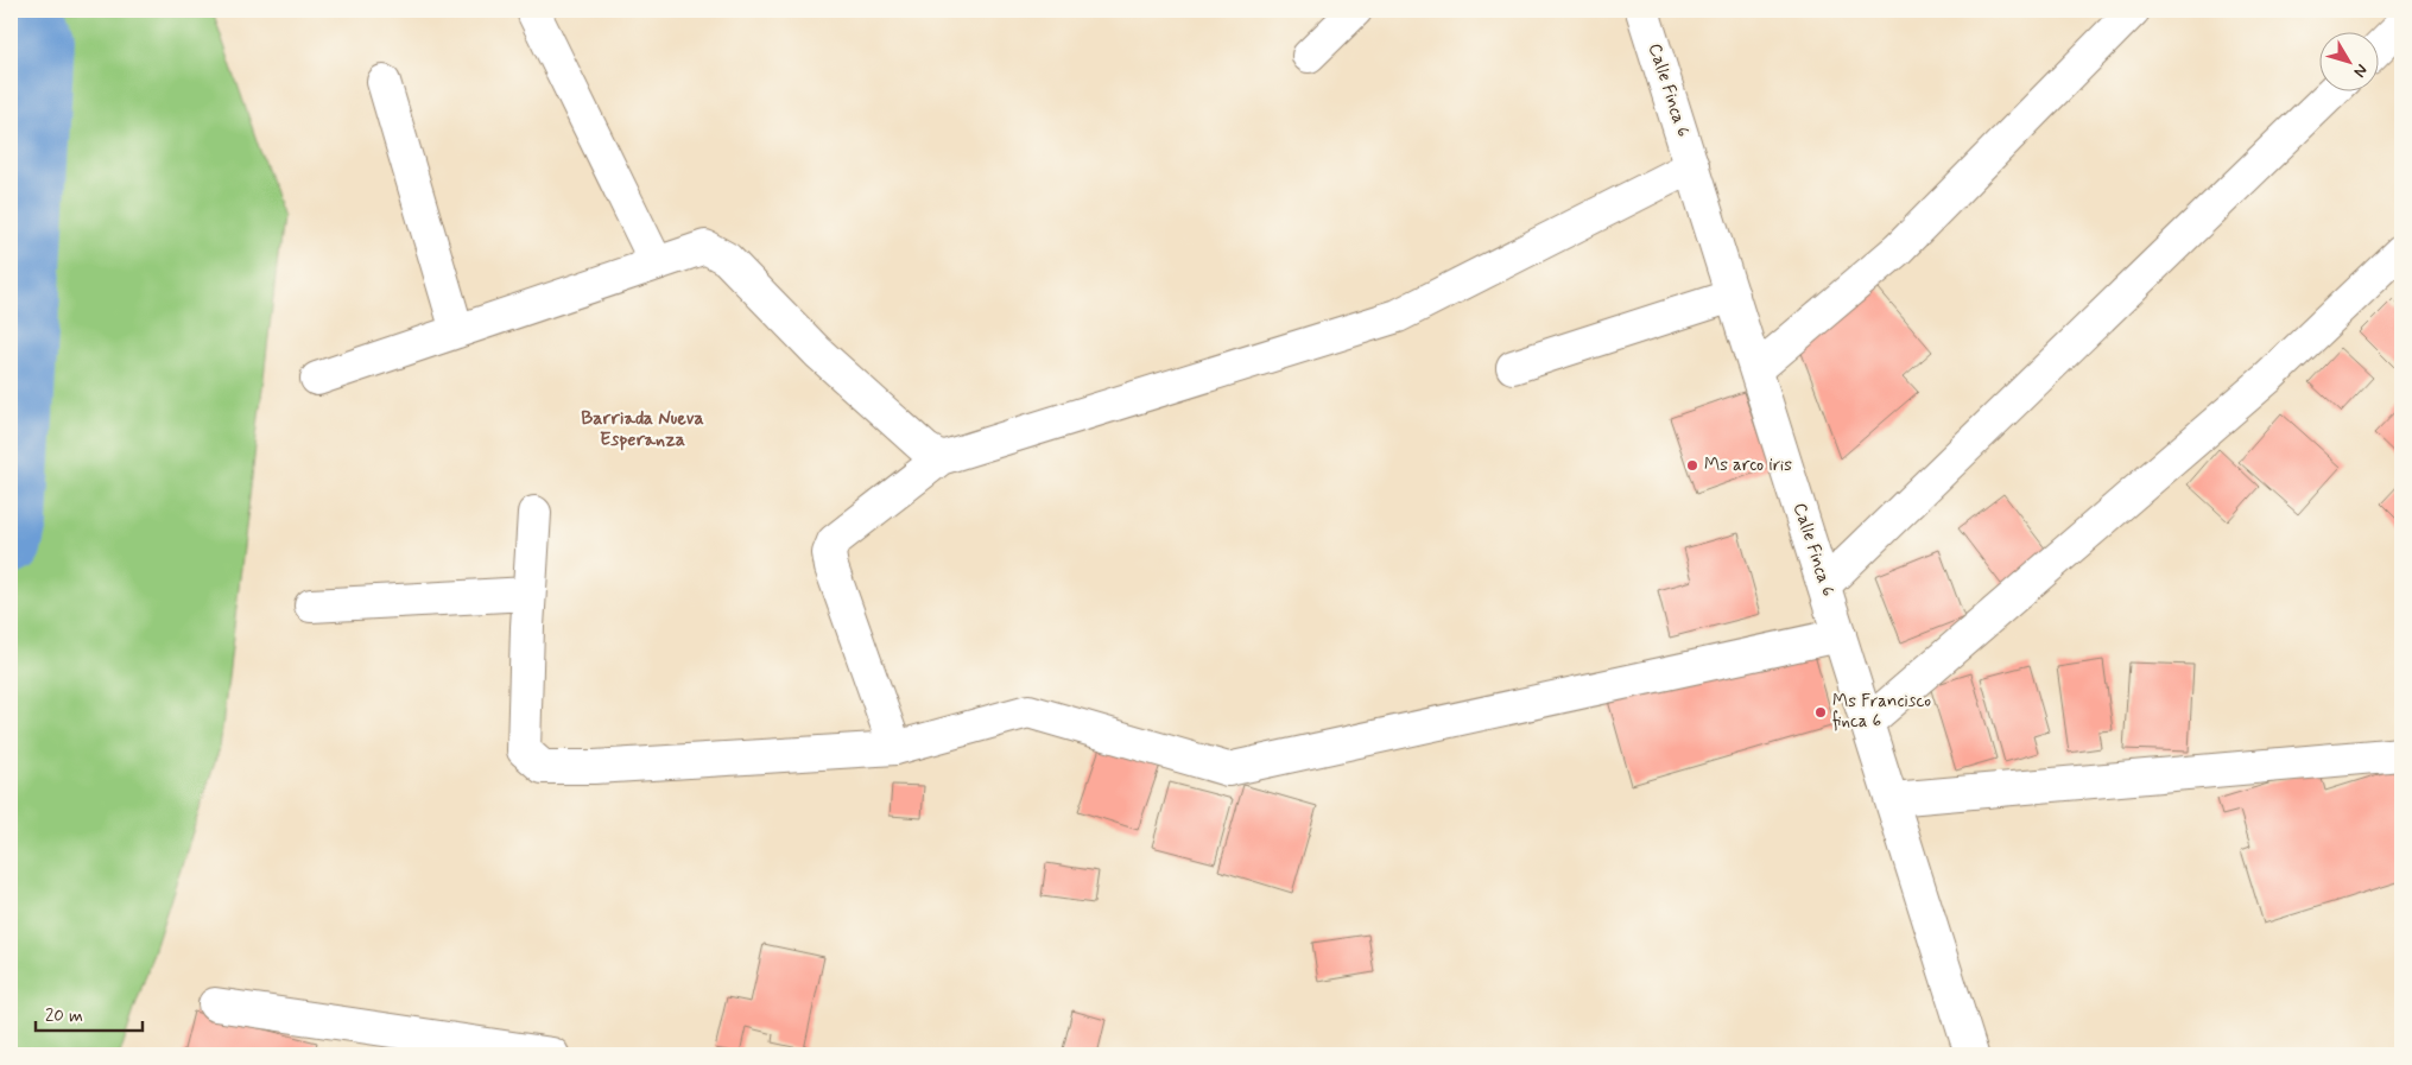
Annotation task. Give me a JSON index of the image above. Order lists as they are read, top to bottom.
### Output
{
  "streets": {
    "street": ["Calle Finca 6"]
  },
  "districts": ["Barriada Nueva Esperanza"],
  "places": ["Ms arco iris", "Ms Francisco finca 6"],
  "scale_bar": "20 m",
  "north": "bottom right"
}
